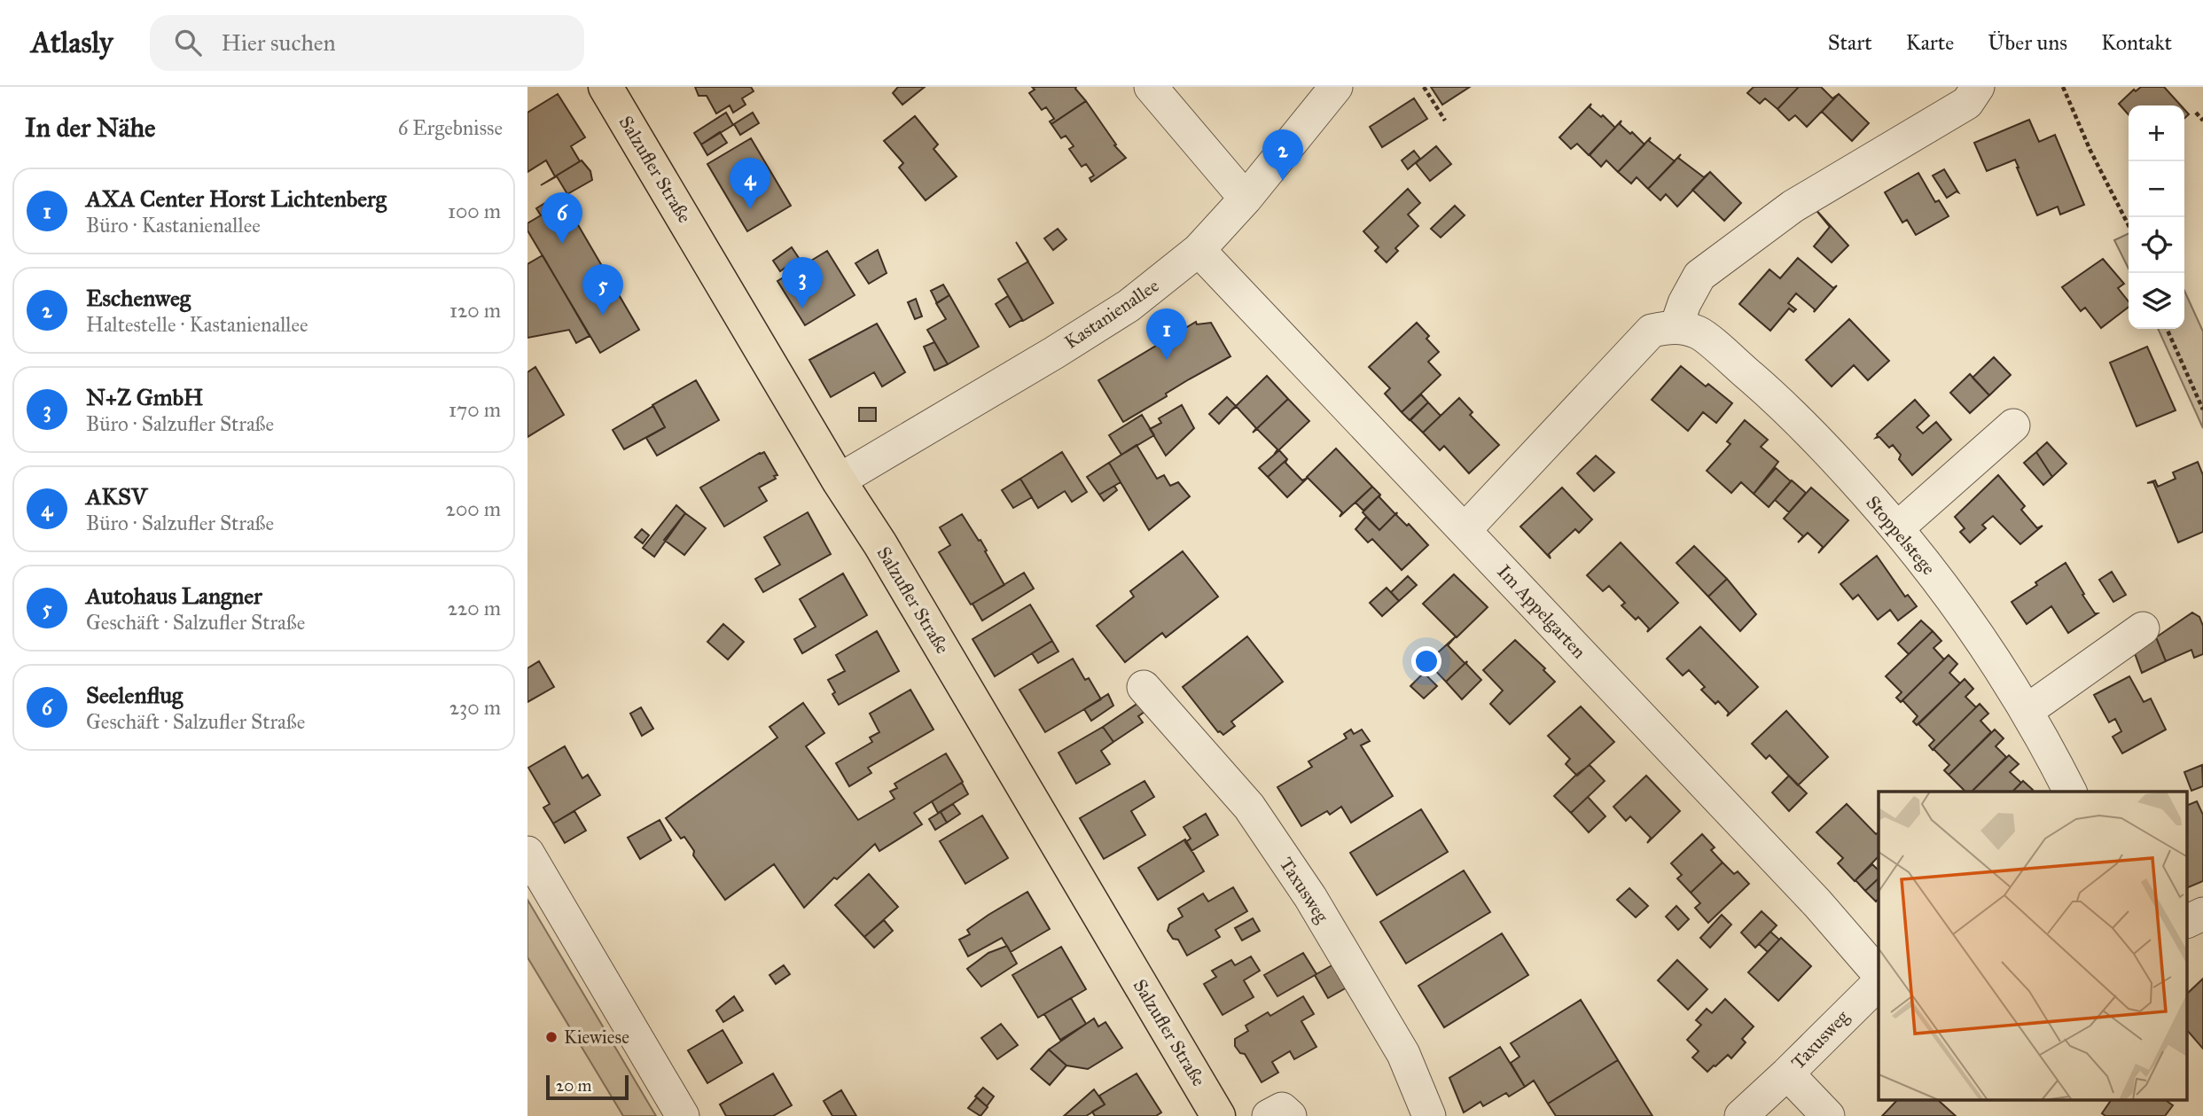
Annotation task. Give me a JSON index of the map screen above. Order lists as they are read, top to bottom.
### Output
{
  "streets": {
    "main road": ["Salzufler Straße"],
    "street": [
      "Kastanienallee",
      "Stoppelstege",
      "Im Appelgarten",
      "Taxusweg"
    ]
  },
  "crossings": [
    ["Salzufler Straße", "Kastanienallee"],
    ["Kastanienallee", "Im Appelgarten"]
  ],
  "places": ["Kiewiese"],
  "scale_bar": "20 m",
  "page": {
    "header": "Atlasly",
    "search": "Hier suchen",
    "nav": [
      "Start",
      "Karte",
      "Über uns",
      "Kontakt"
    ],
    "heading": ["In der Nähe", "6 Ergebnisse"],
    "map_buttons": ["+", "−"],
    "pins": [
      "2",
      "4",
      "6",
      "3",
      "5",
      "1"
    ],
    "list": [
      {
        "mark": "1",
        "name": "AXA Center Horst Lichtenberg",
        "note": "Büro · Kastanienallee",
        "value": "100 m"
      },
      {
        "mark": "2",
        "name": "Eschenweg",
        "note": "Haltestelle · Kastanienallee",
        "value": "120 m"
      },
      {
        "mark": "3",
        "name": "N+Z GmbH",
        "note": "Büro · Salzufler Straße",
        "value": "170 m"
      },
      {
        "mark": "4",
        "name": "AKSV",
        "note": "Büro · Salzufler Straße",
        "value": "200 m"
      },
      {
        "mark": "5",
        "name": "Autohaus Langner",
        "note": "Geschäft · Salzufler Straße",
        "value": "220 m"
      },
      {
        "mark": "6",
        "name": "Seelenflug",
        "note": "Geschäft · Salzufler Straße",
        "value": "230 m"
      }
    ],
    "scale": "20 m"
  }
}
